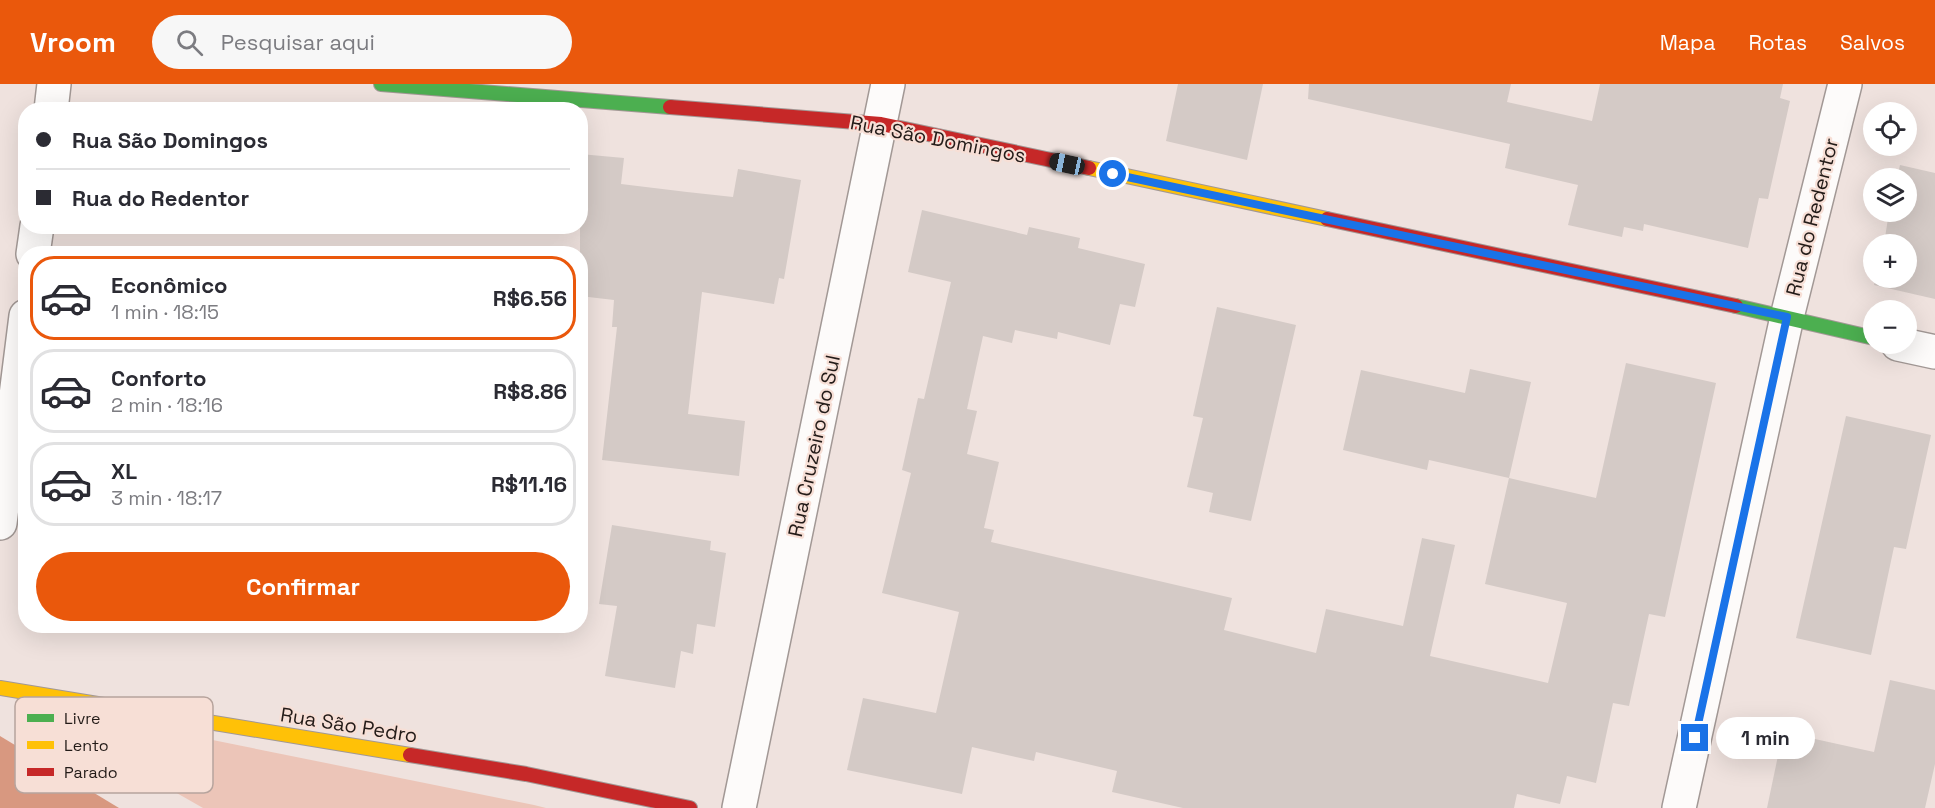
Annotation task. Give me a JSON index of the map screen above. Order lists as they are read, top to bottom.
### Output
{
  "streets": {
    "street": [
      "Rua São Domingos",
      "Rua do Redentor",
      "Rua Cruzeiro do Sul",
      "Rua São Pedro"
    ]
  },
  "crossings": [
    ["Rua São Domingos", "Rua do Redentor"],
    ["Rua São Domingos", "Rua Cruzeiro do Sul"]
  ],
  "legend": ["Livre", "Lento", "Parado"],
  "page": {
    "header": "Vroom",
    "search": "Pesquisar aqui",
    "nav": ["Mapa", "Rotas", "Salvos"],
    "map_buttons": ["+", "−"],
    "banner": ["Rua São Domingos", "Rua do Redentor"],
    "list": [
      {
        "name": "Econômico",
        "note": "1 min · 18:15",
        "value": "R$6.56"
      },
      {
        "name": "Conforto",
        "note": "2 min · 18:16",
        "value": "R$8.86"
      },
      {
        "name": "XL",
        "note": "3 min · 18:17",
        "value": "R$11.16"
      }
    ],
    "buttons": "Confirmar",
    "bubble": "1 min"
  }
}
